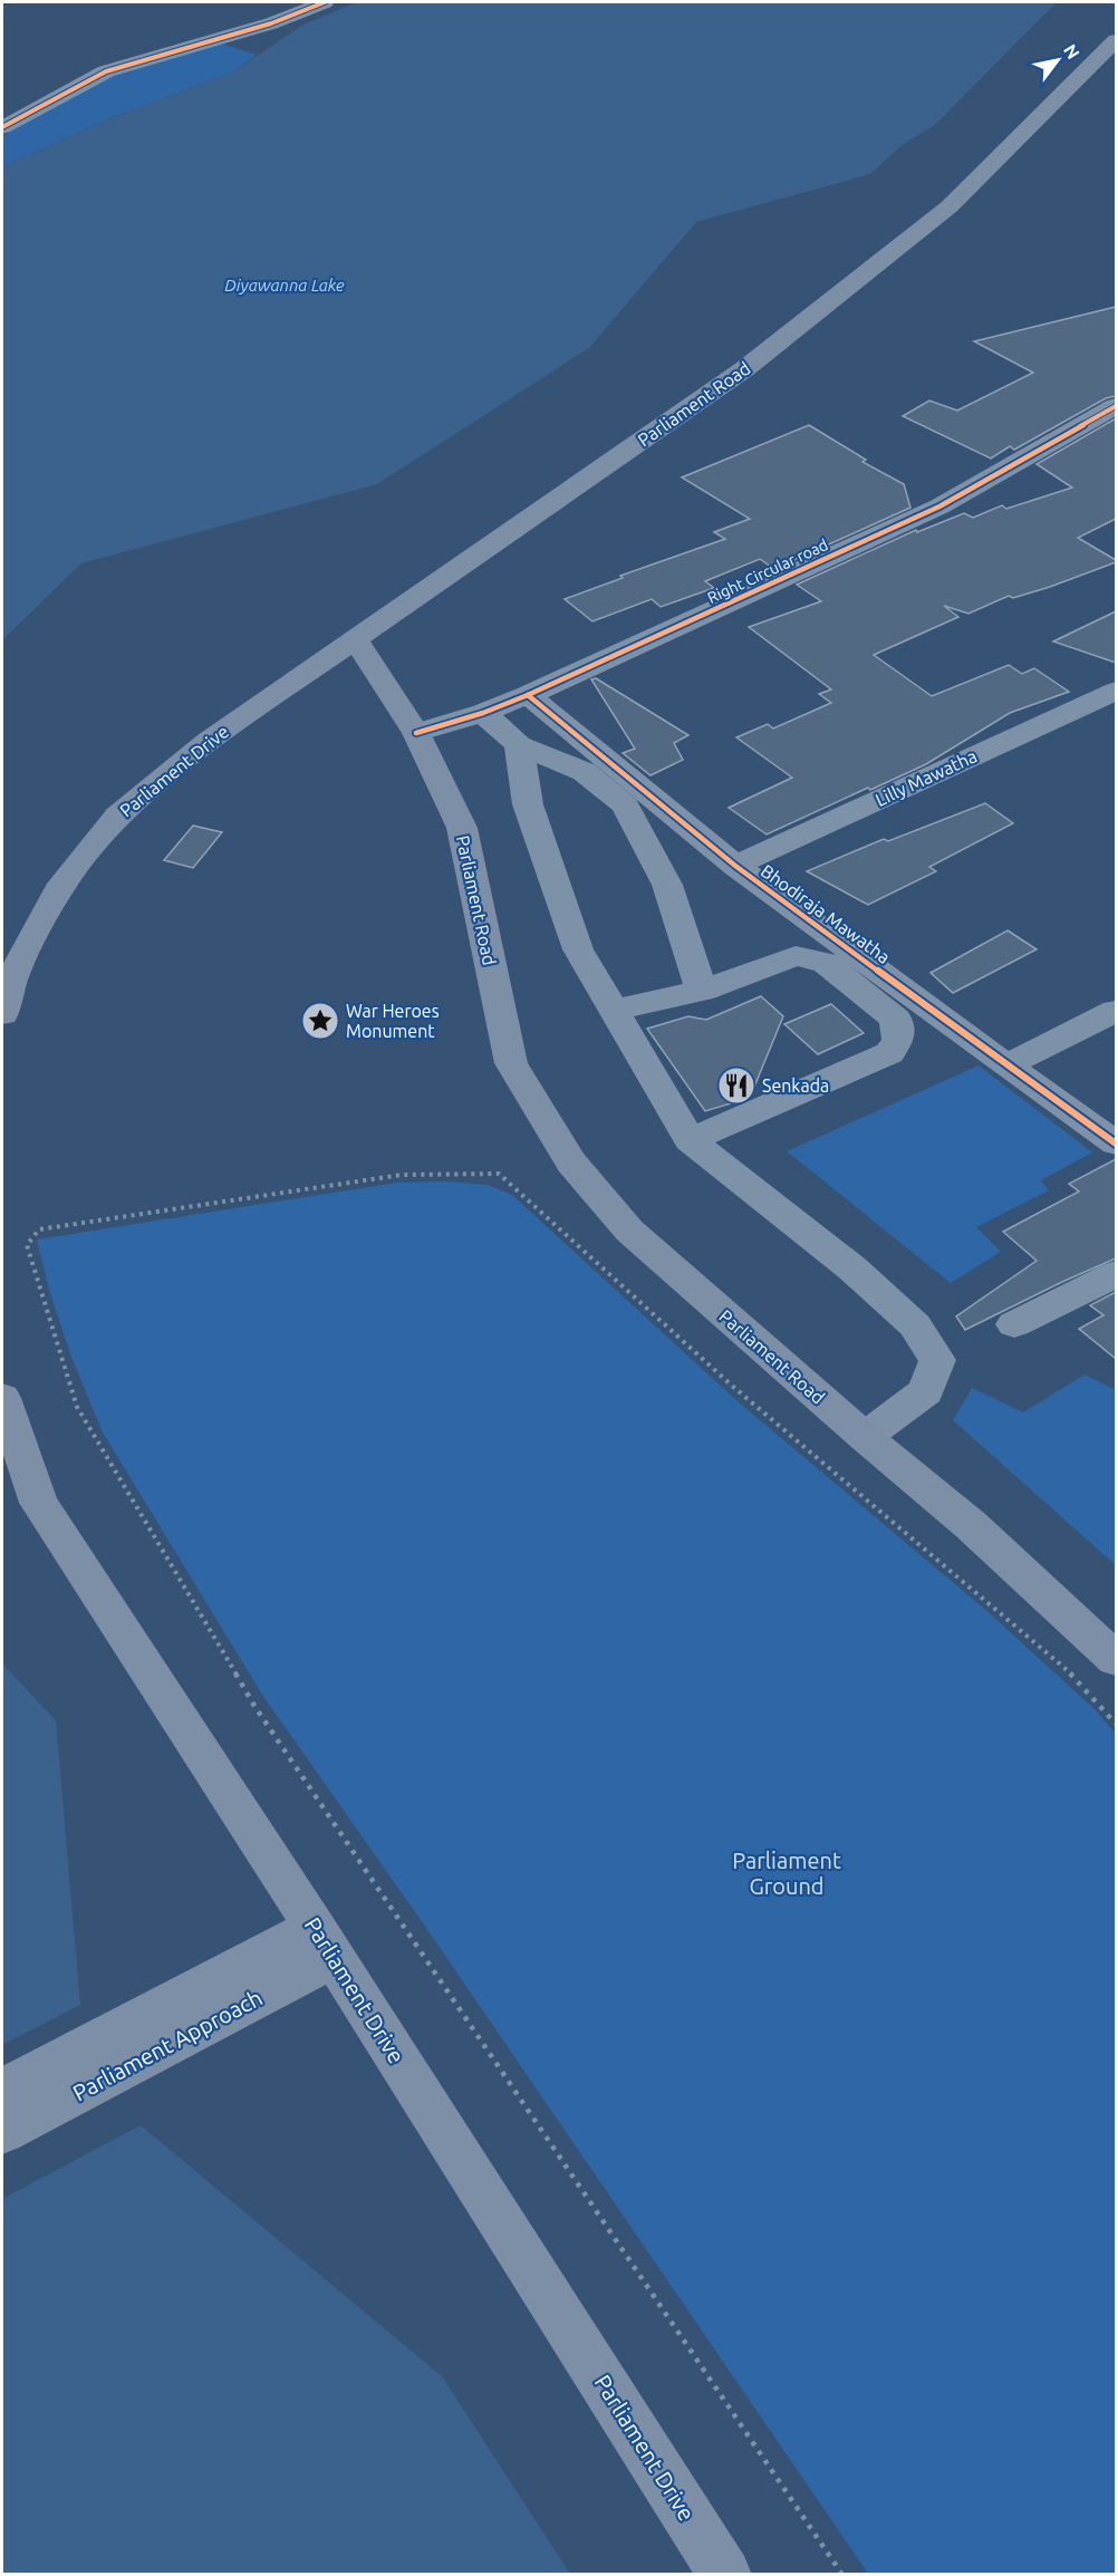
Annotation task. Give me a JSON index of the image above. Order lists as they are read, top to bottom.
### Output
{
  "streets": {
    "main road": ["Parliament Road", "Parliament Drive", "Parliament Approach"],
    "street": ["Right Circular road", "Lilly Mawatha", "Bhodiraja Mawatha"]
  },
  "crossings": [
    ["Parliament Road", "Right Circular road"],
    ["Parliament Road", "Parliament Drive"],
    ["Right Circular road", "Bhodiraja Mawatha"],
    ["Parliament Drive", "Parliament Approach"],
    ["Lilly Mawatha", "Bhodiraja Mawatha"]
  ],
  "water": ["Diyawanna Lake"],
  "parks": ["Parliament Ground"],
  "places": {
    "place": ["War Heroes Monument"],
    "restaurant": ["Senkada"]
  },
  "north": "top right"
}
